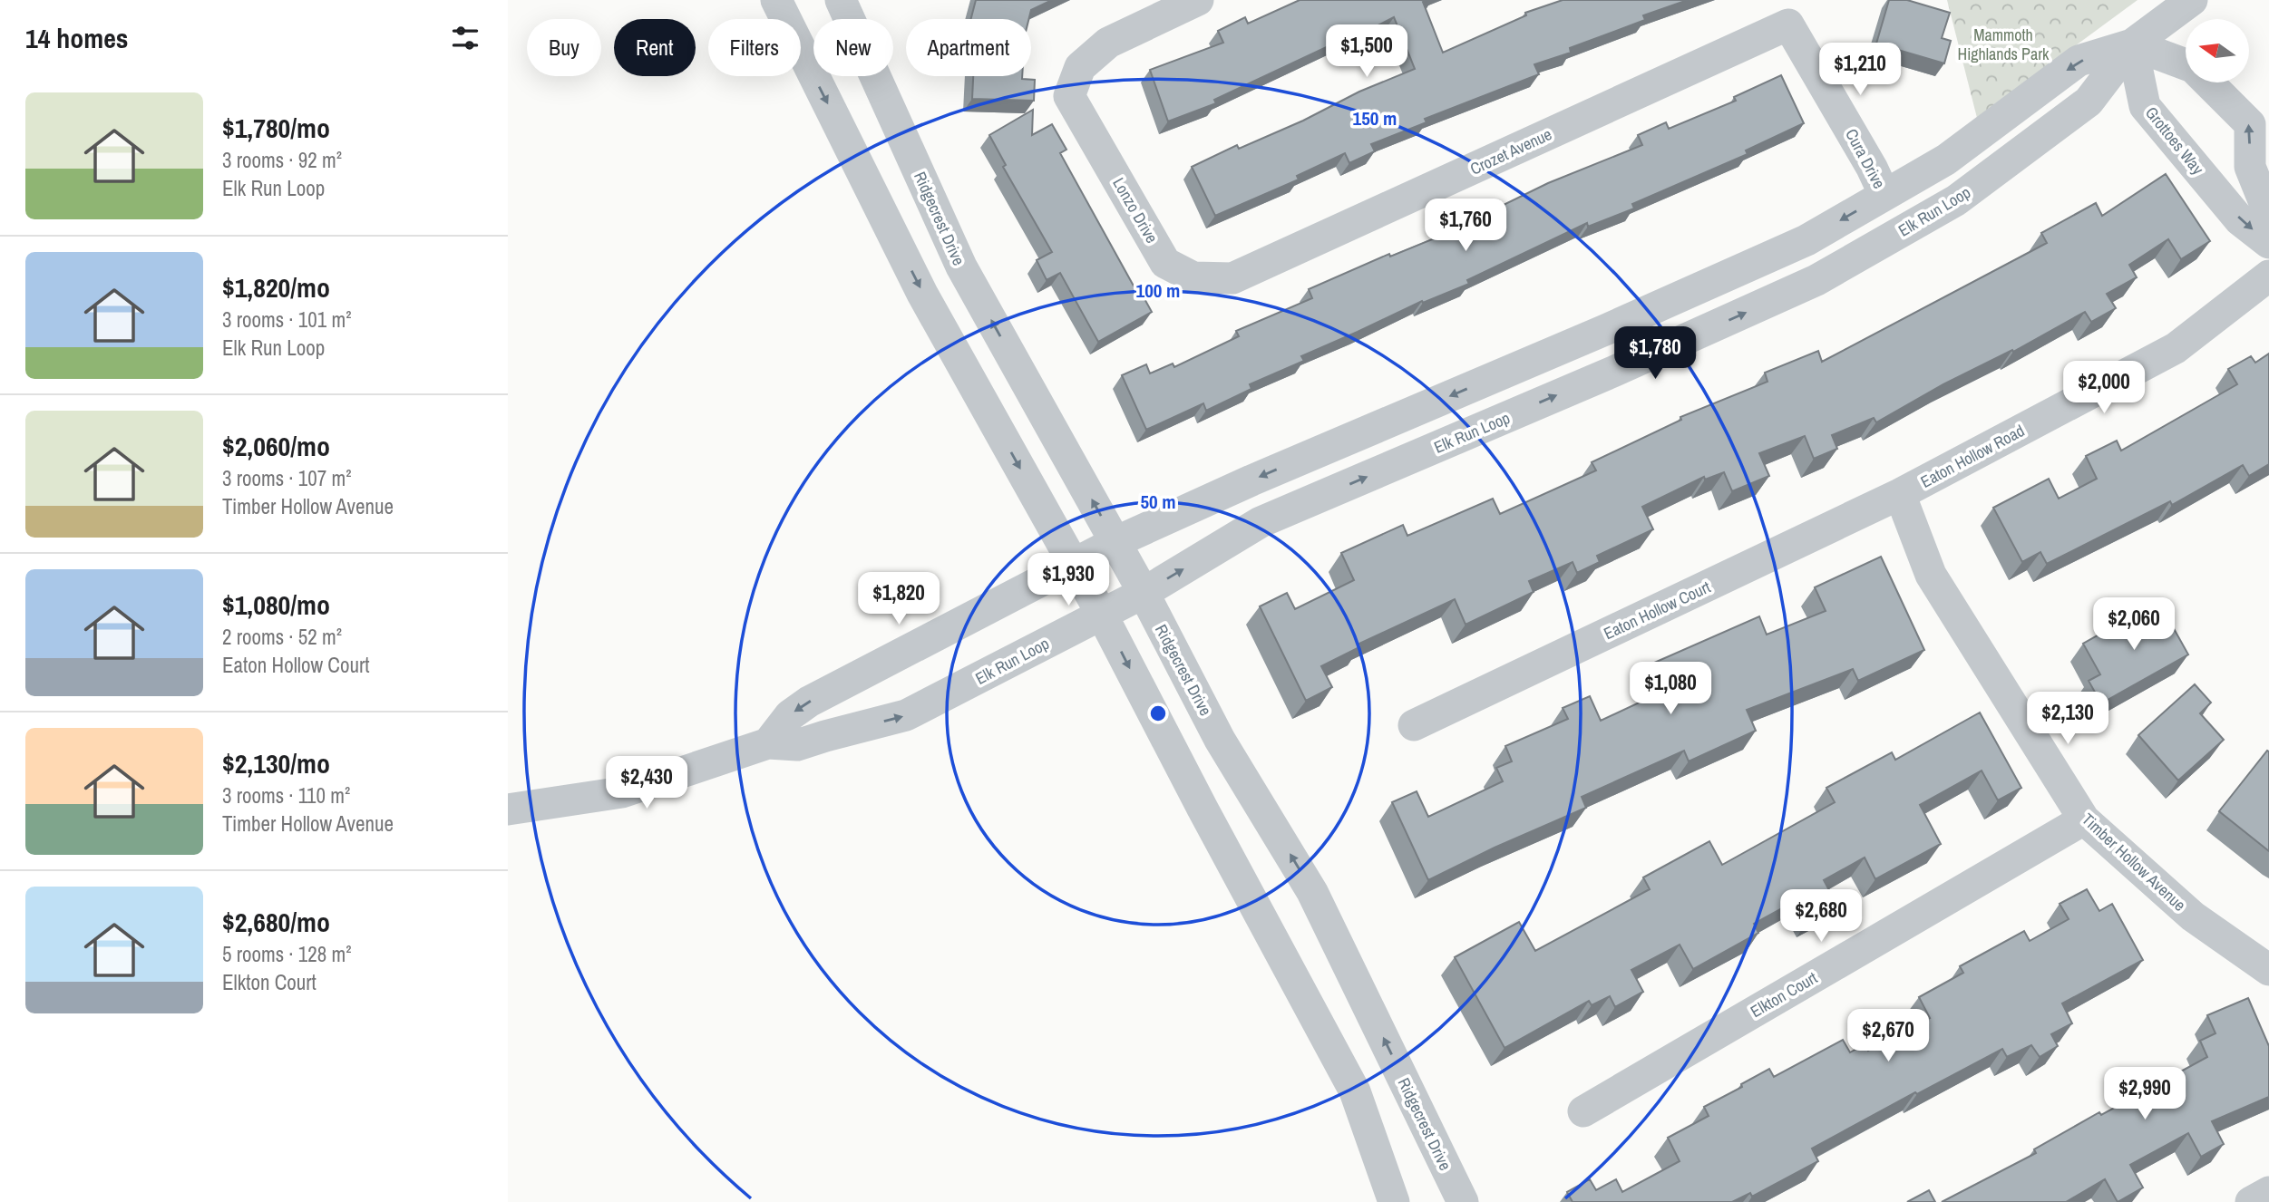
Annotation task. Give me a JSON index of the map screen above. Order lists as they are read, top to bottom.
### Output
{
  "streets": {
    "street": [
      "Grottoes Way",
      "Crozet Avenue",
      "Cura Drive",
      "Lonzo Drive",
      "Elk Run Loop",
      "Ridgecrest Drive",
      "Eaton Hollow Road",
      "Eaton Hollow Court",
      "Timber Hollow Avenue",
      "Elkton Court"
    ]
  },
  "crossings": [
    ["Grottoes Way", "Elk Run Loop"],
    ["Crozet Avenue", "Cura Drive"],
    ["Crozet Avenue", "Lonzo Drive"],
    ["Cura Drive", "Elk Run Loop"],
    ["Elk Run Loop", "Ridgecrest Drive"],
    ["Eaton Hollow Road", "Eaton Hollow Court"],
    ["Eaton Hollow Road", "Timber Hollow Avenue"],
    ["Eaton Hollow Court", "Timber Hollow Avenue"],
    ["Timber Hollow Avenue", "Elkton Court"]
  ],
  "parks": ["Mammoth Highlands Park"],
  "north": "left",
  "page": {
    "heading": "14 homes",
    "chip": [
      "Buy",
      "Rent",
      "Filters",
      "New",
      "Apartment"
    ],
    "price": [
      "$1,500",
      "$1,210",
      "$1,760",
      "$1,780",
      "$2,000",
      "$1,930",
      "$1,820",
      "$2,060",
      "$1,080",
      "$2,130",
      "$2,430",
      "$2,680",
      "$2,670",
      "$2,990"
    ],
    "list": [
      {
        "name": "$1,780/mo",
        "note": "3 rooms · 92 m² · Elk Run Loop"
      },
      {
        "name": "$1,820/mo",
        "note": "3 rooms · 101 m² · Elk Run Loop"
      },
      {
        "name": "$2,060/mo",
        "note": "3 rooms · 107 m² · Timber Hollow Avenue"
      },
      {
        "name": "$1,080/mo",
        "note": "2 rooms · 52 m² · Eaton Hollow Court"
      },
      {
        "name": "$2,130/mo",
        "note": "3 rooms · 110 m² · Timber Hollow Avenue"
      },
      {
        "name": "$2,680/mo",
        "note": "5 rooms · 128 m² · Elkton Court"
      }
    ]
  },
  "rings": ["150 m", "100 m", "50 m"]
}
